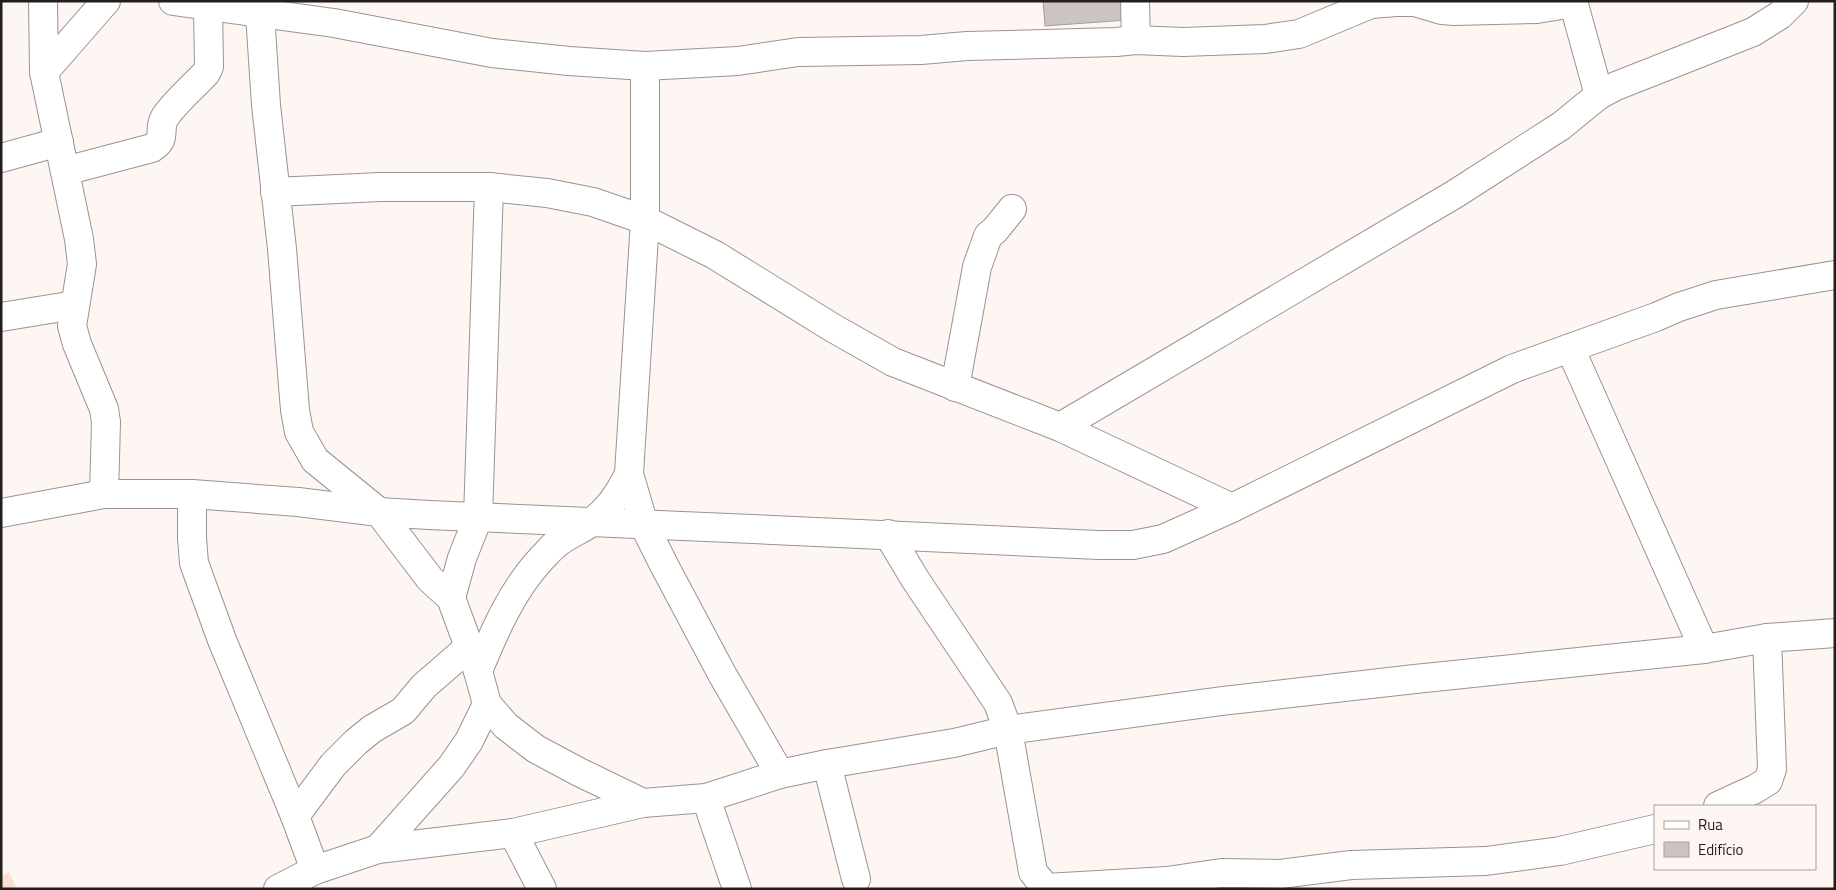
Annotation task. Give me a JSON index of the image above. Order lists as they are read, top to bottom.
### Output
{
  "legend": ["Rua", "Edifício"]
}
